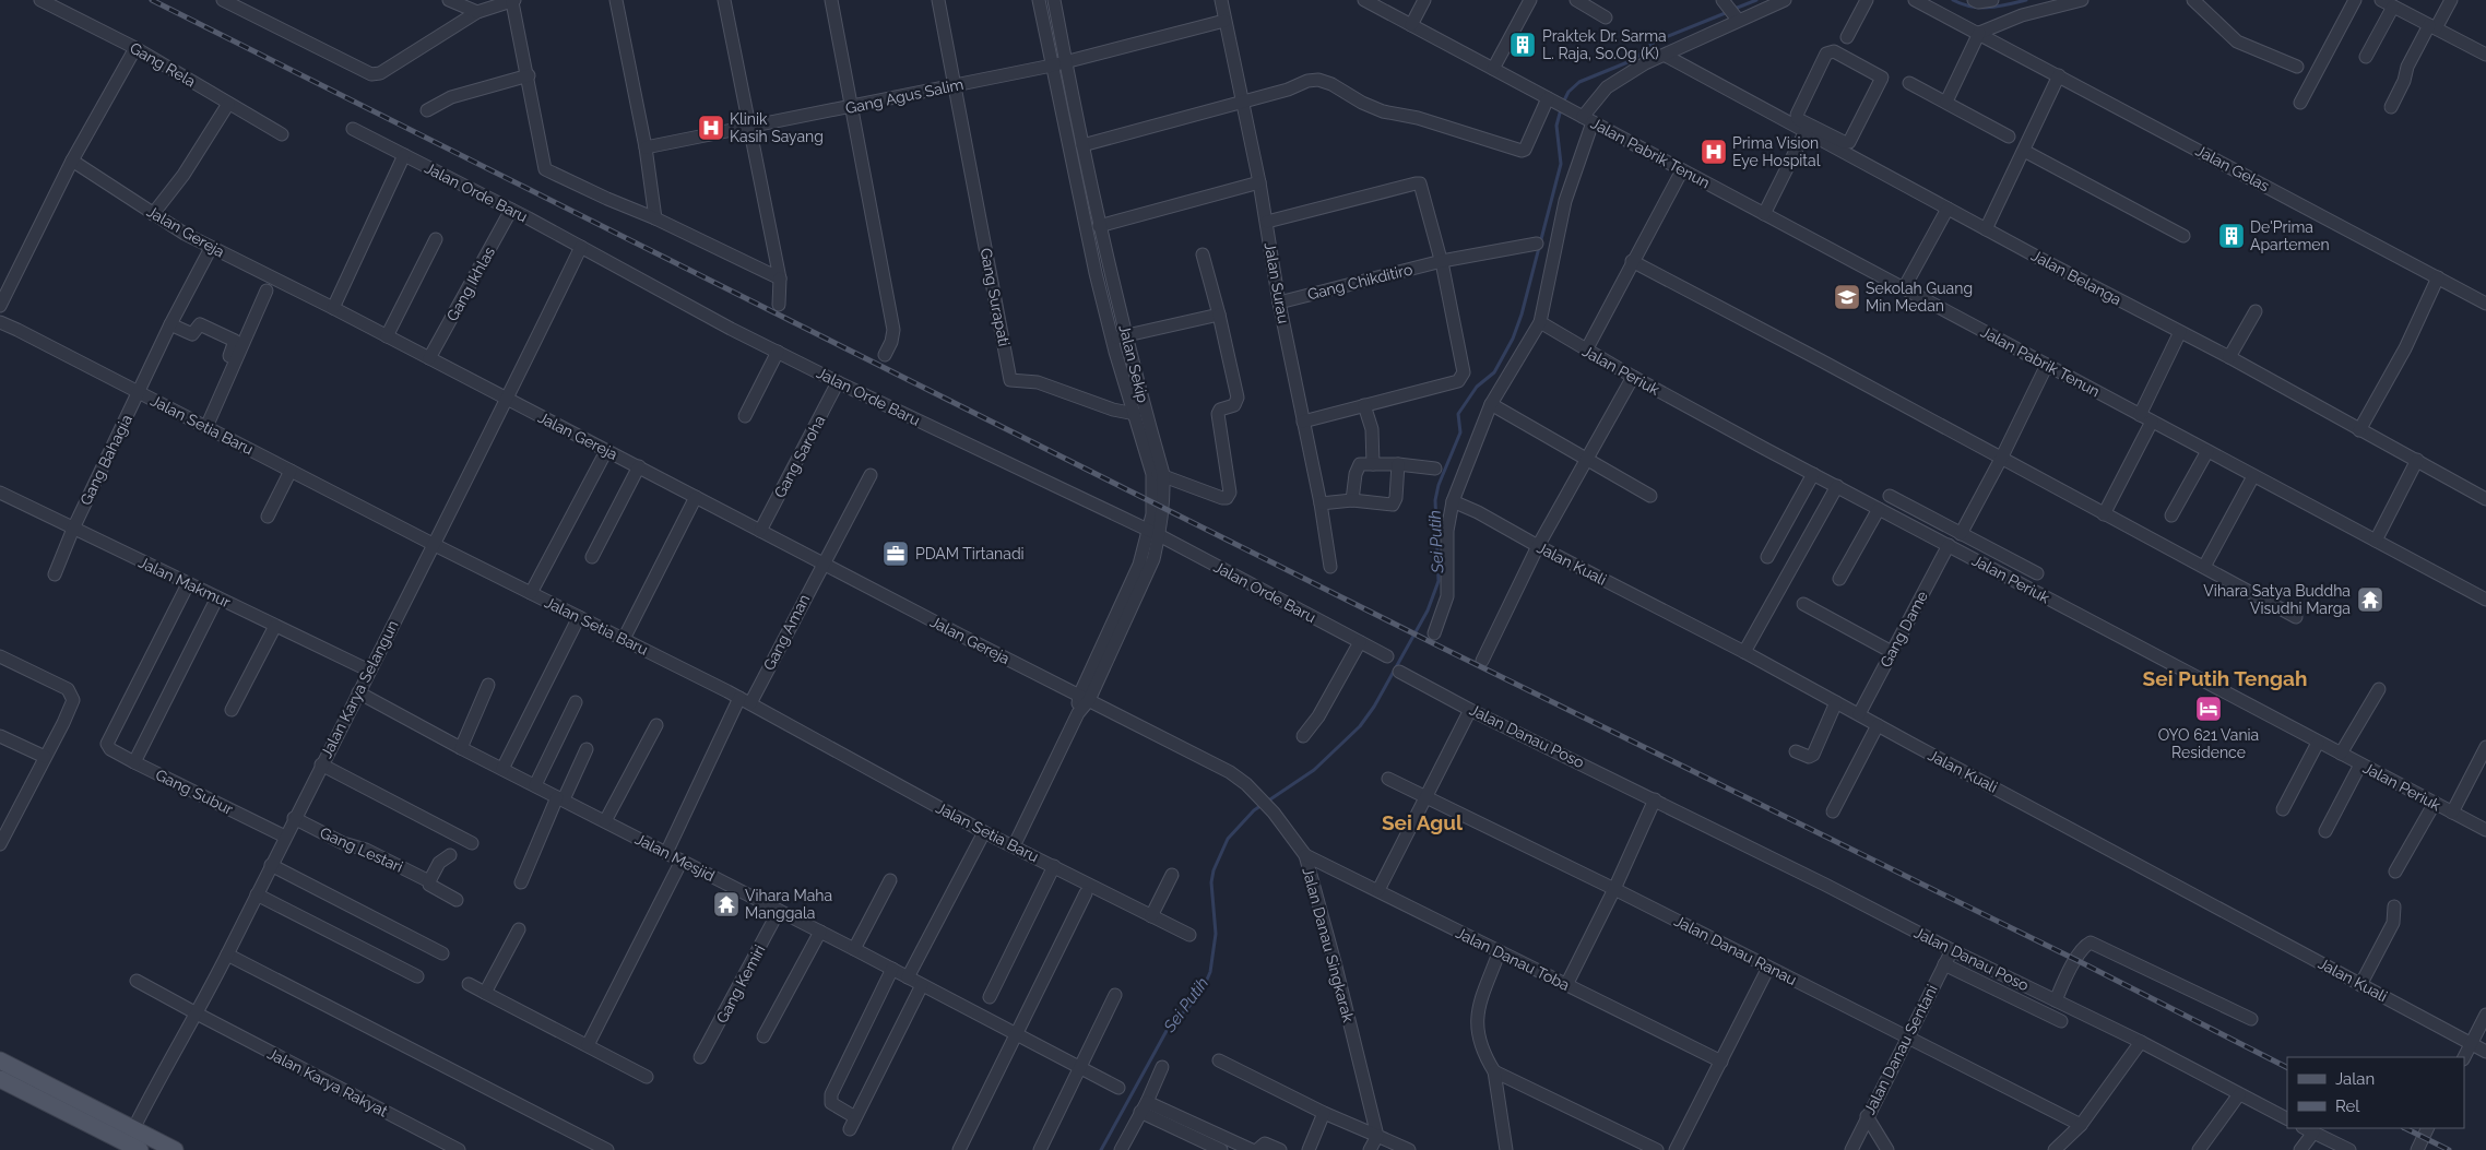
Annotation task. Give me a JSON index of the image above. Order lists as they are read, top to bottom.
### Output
{
  "streets": {
    "street": [
      "Gang Rela",
      "Gang Agus Salim",
      "Jalan Pabrik Tenun",
      "Jalan Gelas",
      "Jalan Orde Baru",
      "Jalan Gereja",
      "Jalan Belanga",
      "Gang Chikditiro",
      "Jalan Surau",
      "Gang Ikhlas",
      "Gang Surapati",
      "Jalan Sekip",
      "Jalan Periuk",
      "Jalan Setia Baru",
      "Gang Saroha",
      "Gang Bahagia",
      "Jalan Kuali",
      "Jalan Makmur",
      "Gang Dame",
      "Gang Aman",
      "Jalan Karya Selangun",
      "Jalan Danau Poso",
      "Gang Subur",
      "Gang Lestari",
      "Jalan Mesjid",
      "Jalan Danau Singkarak",
      "Jalan Danau Ranau",
      "Jalan Danau Toba",
      "Gang Kemiri",
      "Jalan Danau Sentani",
      "Jalan Karya Rakyat"
    ]
  },
  "crossings": [
    ["Gang Agus Salim", "Jalan Surau"],
    ["Gang Agus Salim", "Gang Surapati"],
    ["Gang Agus Salim", "Jalan Sekip"],
    ["Jalan Orde Baru", "Gang Ikhlas"],
    ["Jalan Orde Baru", "Jalan Sekip"],
    ["Jalan Orde Baru", "Gang Saroha"],
    ["Jalan Orde Baru", "Jalan Karya Selangun"],
    ["Jalan Gereja", "Gang Ikhlas"],
    ["Jalan Gereja", "Jalan Sekip"],
    ["Jalan Gereja", "Gang Saroha"],
    ["Jalan Gereja", "Gang Bahagia"],
    ["Jalan Gereja", "Gang Aman"],
    ["Jalan Gereja", "Jalan Karya Selangun"],
    ["Jalan Gereja", "Jalan Danau Singkarak"],
    ["Gang Chikditiro", "Jalan Surau"],
    ["Gang Surapati", "Jalan Sekip"],
    ["Jalan Sekip", "Jalan Setia Baru"],
    ["Jalan Sekip", "Jalan Danau Singkarak"],
    ["Jalan Periuk", "Gang Dame"],
    ["Jalan Setia Baru", "Gang Bahagia"],
    ["Jalan Setia Baru", "Gang Aman"],
    ["Jalan Setia Baru", "Jalan Karya Selangun"],
    ["Gang Bahagia", "Jalan Makmur"],
    ["Jalan Kuali", "Gang Dame"],
    ["Jalan Makmur", "Jalan Karya Selangun"],
    ["Jalan Makmur", "Gang Subur"],
    ["Gang Aman", "Jalan Mesjid"],
    ["Jalan Karya Selangun", "Gang Subur"],
    ["Jalan Karya Selangun", "Gang Lestari"],
    ["Jalan Karya Selangun", "Jalan Mesjid"],
    ["Jalan Karya Selangun", "Jalan Karya Rakyat"],
    ["Jalan Danau Poso", "Jalan Danau Sentani"],
    ["Jalan Mesjid", "Gang Kemiri"],
    ["Jalan Danau Singkarak", "Jalan Danau Toba"],
    ["Jalan Danau Ranau", "Jalan Danau Sentani"]
  ],
  "districts": ["Sei Putih Tengah", "Sei Agul"],
  "water": ["Sei Putih"],
  "places": {
    "building": ["Praktek Dr. Sarma L. Raja, So.Og (K)", "De'Prima Apartemen"],
    "hospital": ["Klinik Kasih Sayang", "Prima Vision Eye Hospital"],
    "school or university": ["Sekolah Guang Min Medan"],
    "office": ["PDAM Tirtanadi"],
    "temple": ["Vihara Satya Buddha Visudhi Marga", "Vihara Maha Manggala"],
    "hotel": ["OYO 621 Vania Residence"]
  },
  "legend": ["Jalan", "Rel"]
}
